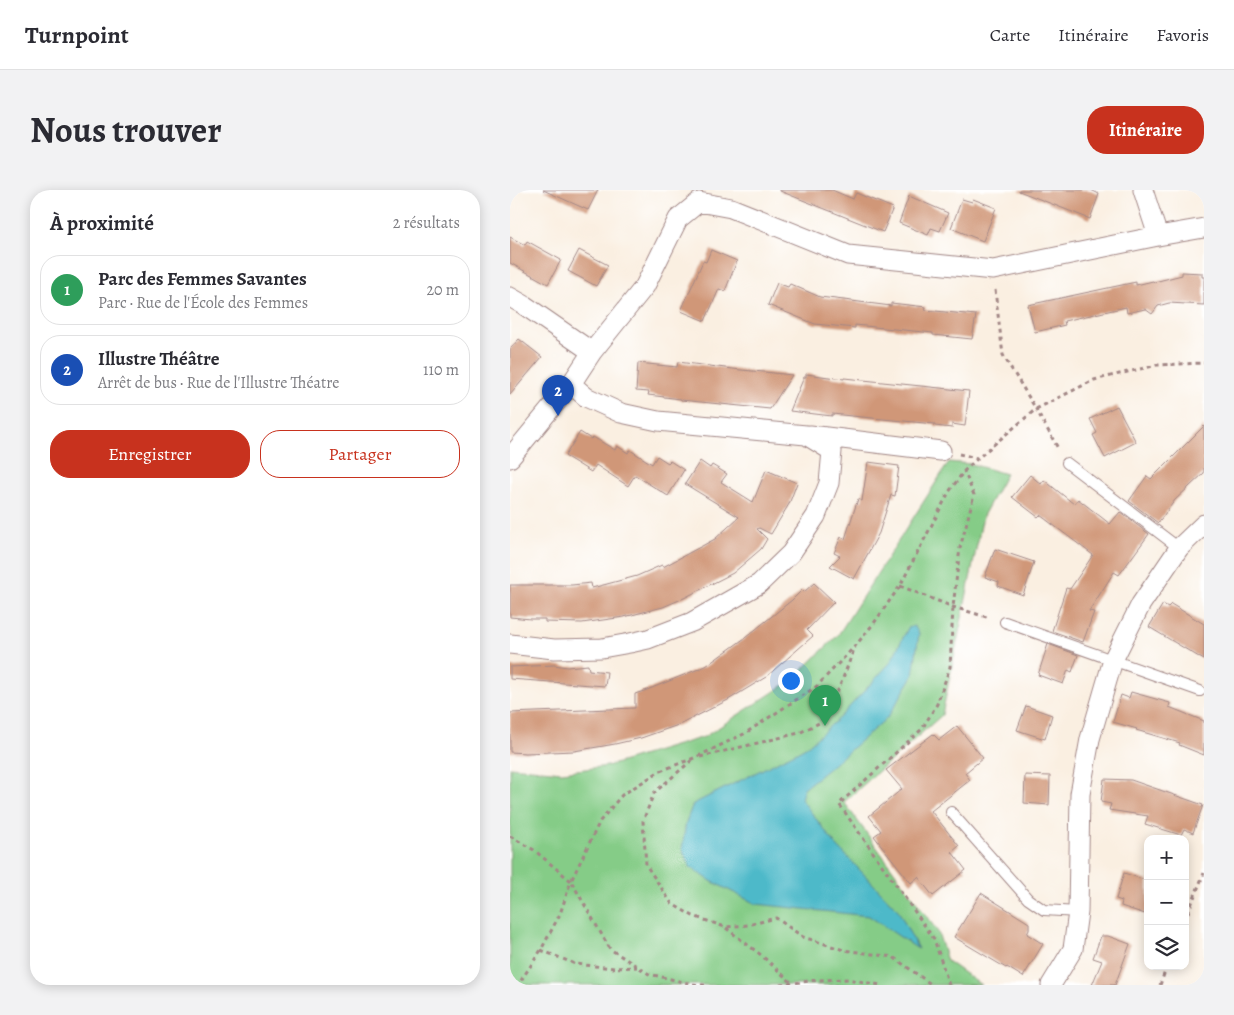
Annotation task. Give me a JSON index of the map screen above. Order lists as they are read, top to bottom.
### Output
{
  "page": {
    "header": "Turnpoint",
    "nav": ["Carte", "Itinéraire", "Favoris"],
    "title": "Nous trouver",
    "buttons": [
      "Itinéraire",
      ["Enregistrer", "Partager"]
    ],
    "heading": ["À proximité", "2 résultats"],
    "list": [
      {
        "mark": "1",
        "name": "Parc des Femmes Savantes",
        "note": "Parc · Rue de l'École des Femmes",
        "value": "20 m"
      },
      {
        "mark": "2",
        "name": "Illustre Théâtre",
        "note": "Arrêt de bus · Rue de l'Illustre Théatre",
        "value": "110 m"
      }
    ],
    "pins": ["2", "1"],
    "map_buttons": ["+", "−"]
  }
}
